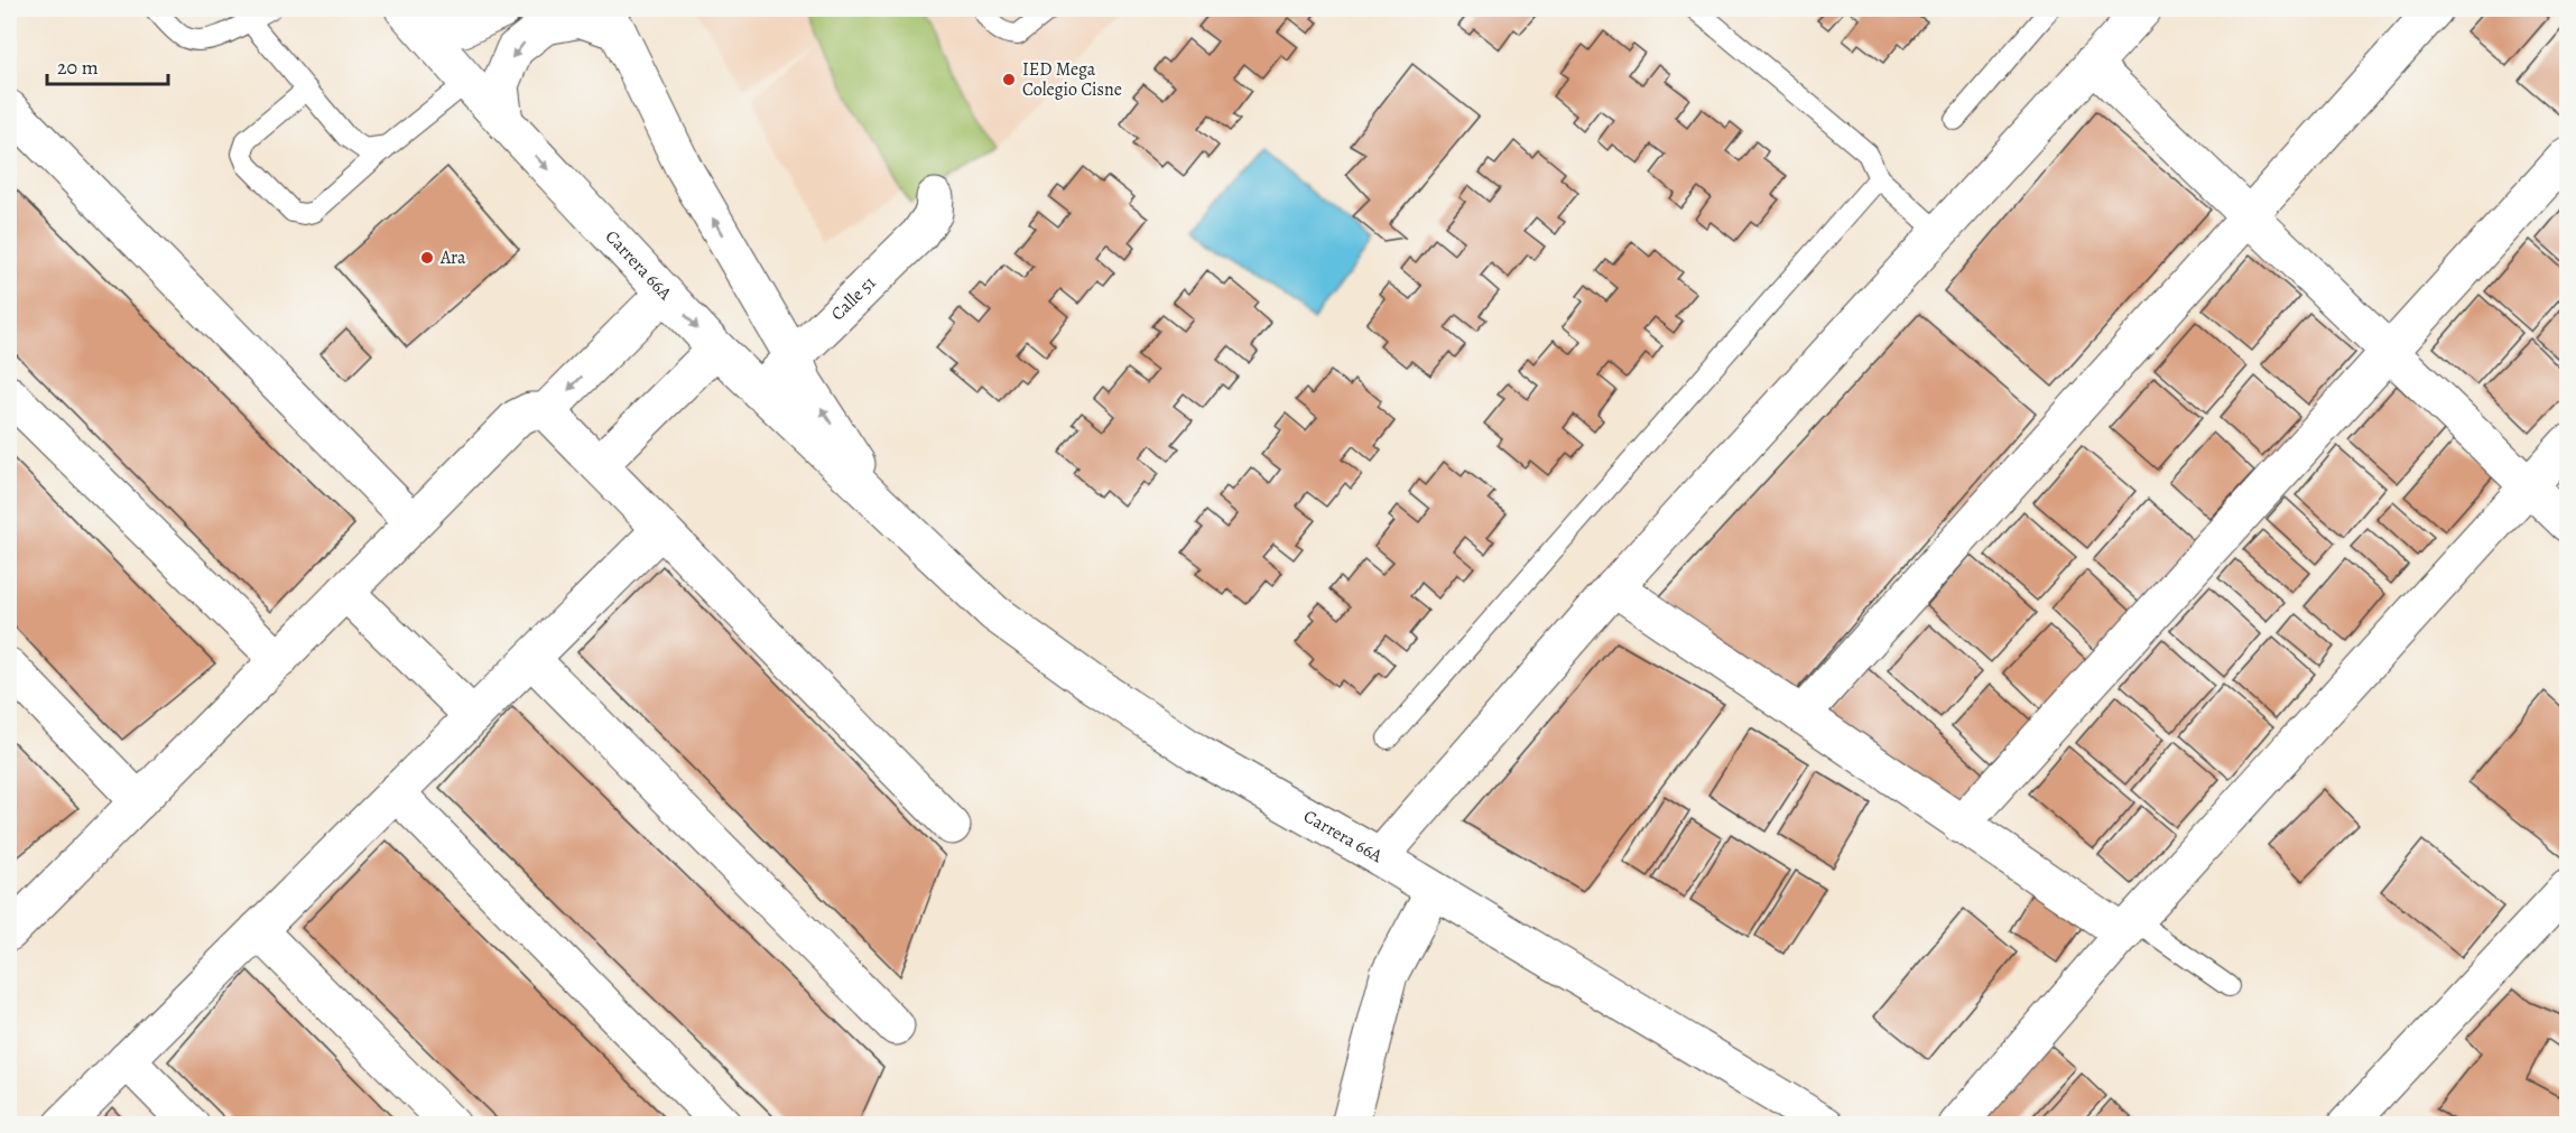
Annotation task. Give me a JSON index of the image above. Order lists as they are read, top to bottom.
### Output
{
  "streets": {
    "street": ["Carrera 66A", "Calle 51"]
  },
  "crossings": [
    ["Carrera 66A", "Calle 51"]
  ],
  "places": ["IED Mega Colegio Cisne", "Ara"],
  "scale_bar": "20 m"
}
